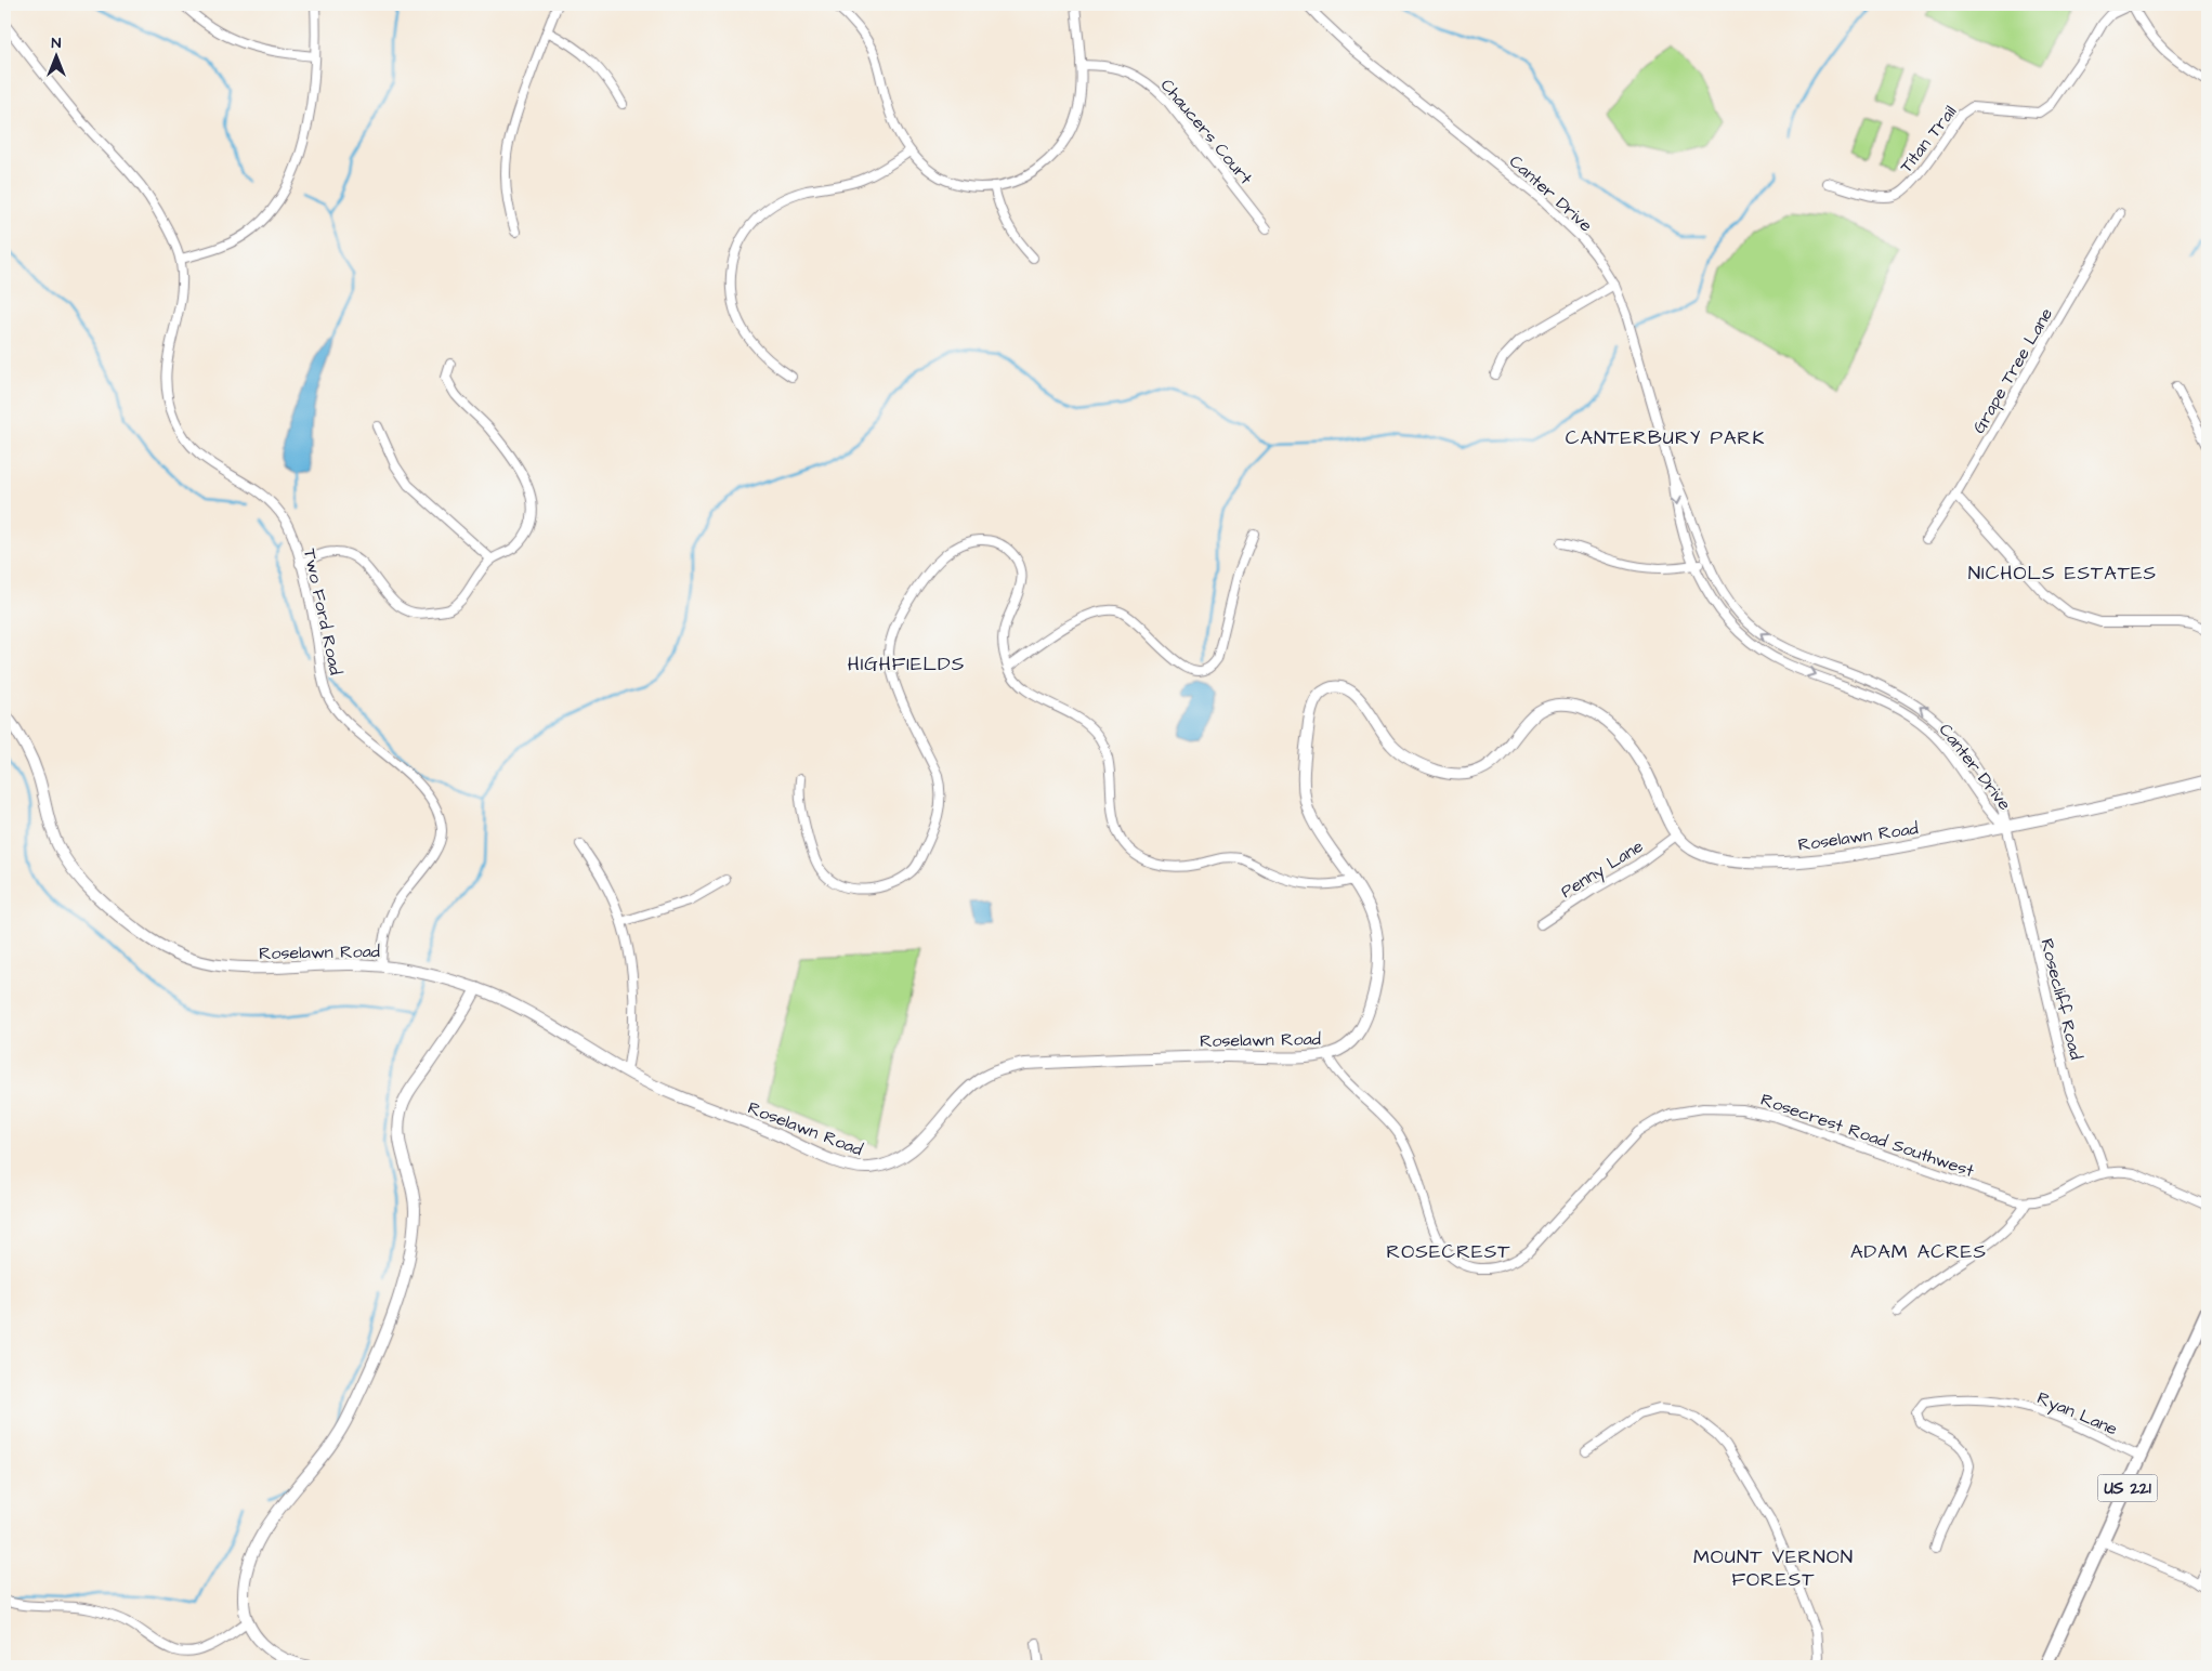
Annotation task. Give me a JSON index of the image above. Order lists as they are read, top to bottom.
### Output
{
  "streets": {
    "main road": ["US 221"],
    "street": [
      "Chaucers Court",
      "Titan Trail",
      "Canter Drive",
      "Grape Tree Lane",
      "Two Ford Road",
      "Roselawn Road",
      "Penny Lane",
      "Rosecliff Road",
      "Rosecrest Road Southwest",
      "Ryan Lane"
    ]
  },
  "crossings": [
    ["Canter Drive", "Roselawn Road"],
    ["Canter Drive", "Rosecliff Road"],
    ["Two Ford Road", "Roselawn Road"],
    ["Roselawn Road", "Penny Lane"],
    ["Roselawn Road", "Rosecliff Road"],
    ["Roselawn Road", "Rosecrest Road Southwest"],
    ["Rosecliff Road", "Rosecrest Road Southwest"],
    ["Ryan Lane", "US 221"]
  ],
  "districts": [
    "CANTERBURY PARK",
    "NICHOLS ESTATES",
    "HIGHFIELDS",
    "ROSECREST",
    "ADAM ACRES",
    "MOUNT VERNON FOREST"
  ],
  "north": "top"
}
